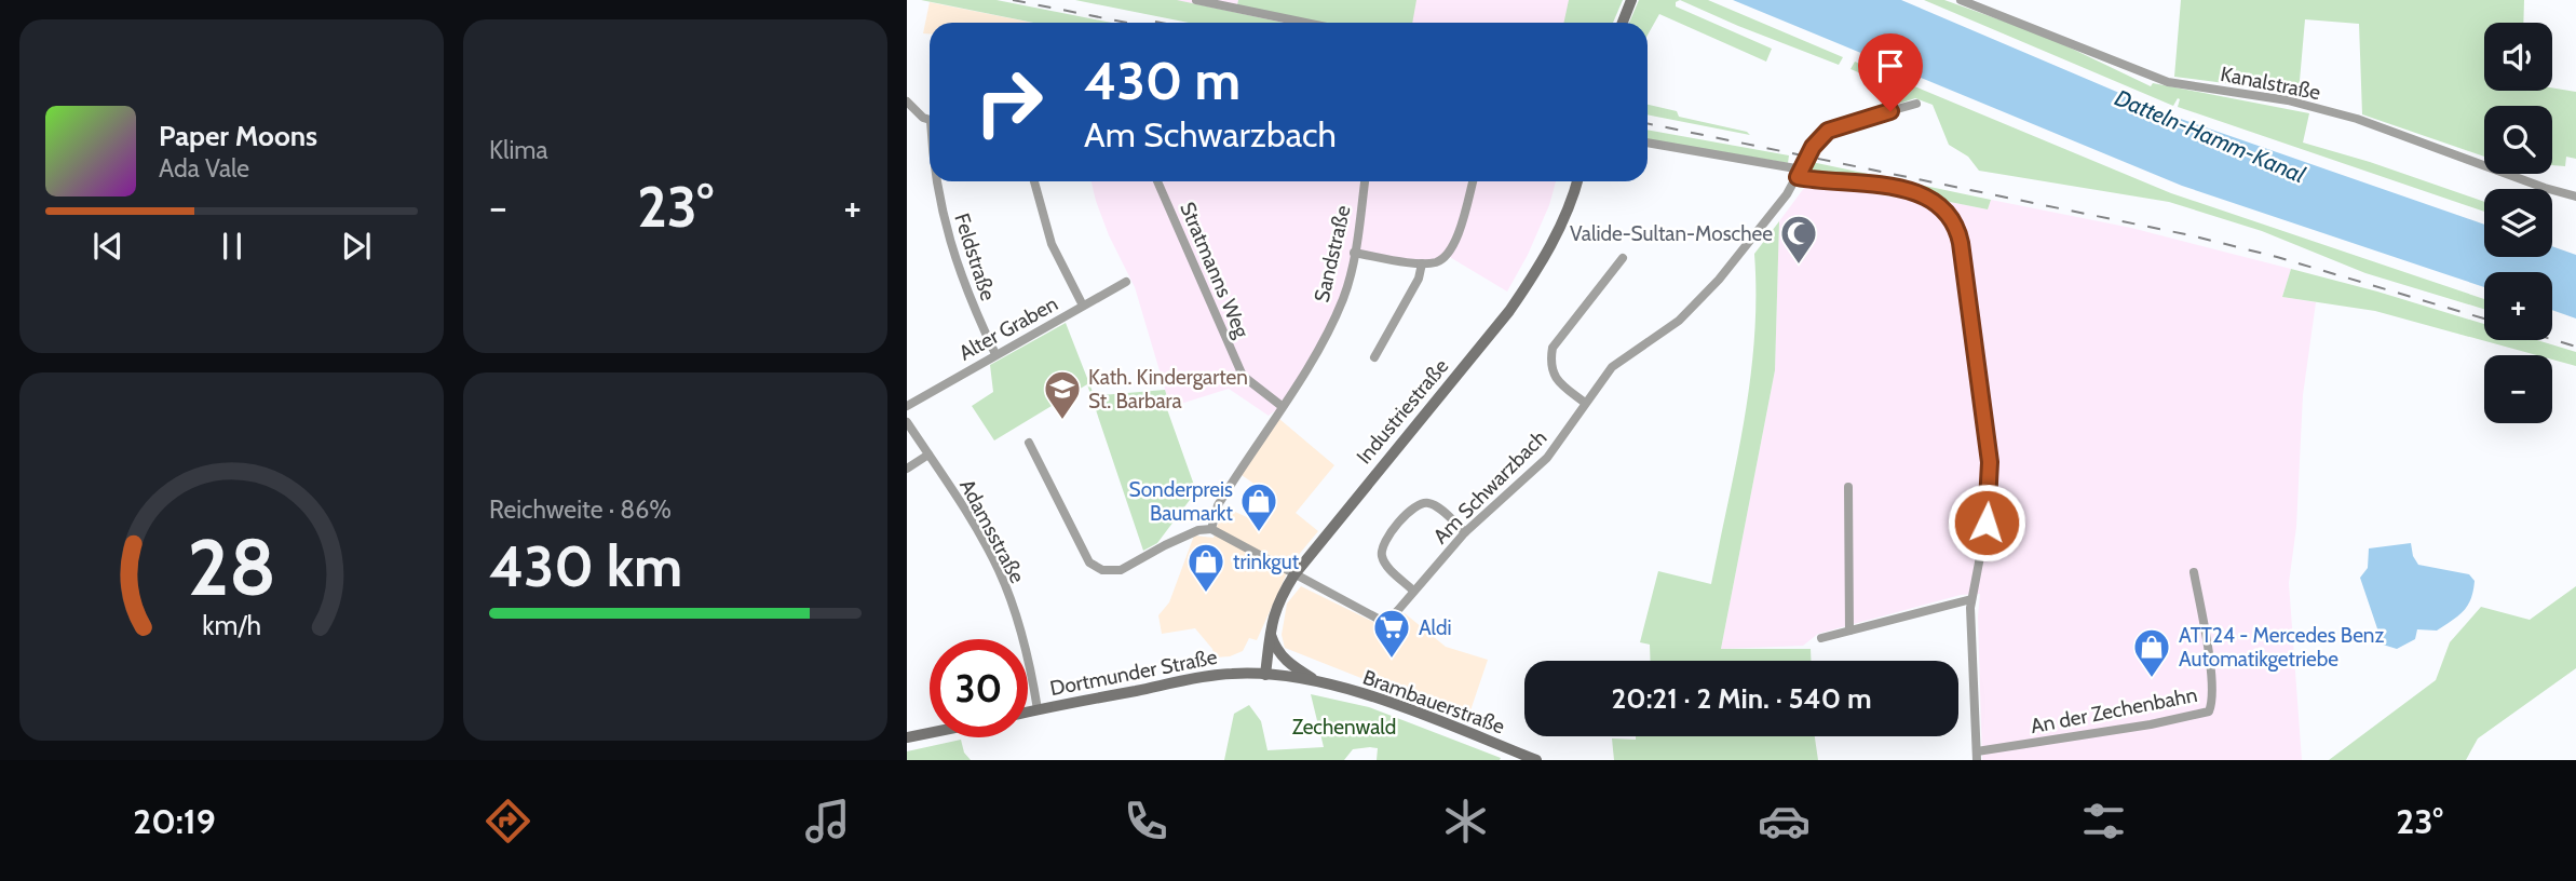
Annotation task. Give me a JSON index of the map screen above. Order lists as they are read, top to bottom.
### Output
{
  "streets": {
    "main road": ["Industriestraße", "Dortmunder Straße", "Brambauerstraße"],
    "street": [
      "Kanalstraße",
      "Sandstraße",
      "Feldstraße",
      "Stratmanns Weg",
      "Alter Graben",
      "Am Schwarzbach",
      "Adamsstraße",
      "An der Zechenbahn"
    ]
  },
  "crossings": [
    ["Sandstraße", "Stratmanns Weg"],
    ["Feldstraße", "Alter Graben"],
    ["Industriestraße", "Am Schwarzbach"],
    ["Industriestraße", "Dortmunder Straße"],
    ["Industriestraße", "Brambauerstraße"],
    ["Adamsstraße", "Dortmunder Straße"],
    ["Dortmunder Straße", "Brambauerstraße"]
  ],
  "water": ["Datteln-Hamm-Kanal"],
  "parks": ["Zechenwald"],
  "places": {
    "mosque": ["Valide-Sultan-Moschee"],
    "school or university": ["Kath. Kindergarten St. Barbara"],
    "shop": ["Sonderpreis Baumarkt", "trinkgut", "ATT24 - Mercedes Benz Automatikgetriebe"],
    "supermarket": ["Aldi"]
  },
  "page": {
    "tile": [
      "Klima",
      ["Reichweite · 86%", "430 km"]
    ],
    "map_buttons": ["+", "−"],
    "turn": ["430 m", "Am Schwarzbach"],
    "song": ["Paper Moons", "Ada Vale"],
    "heat": ["−", "23°", "+"],
    "limit": "30",
    "trip": "20:21 · 2 Min. · 540 m",
    "tabs": ["20:19", "23°"],
    "gauge": ["28", "km/h"]
  }
}
